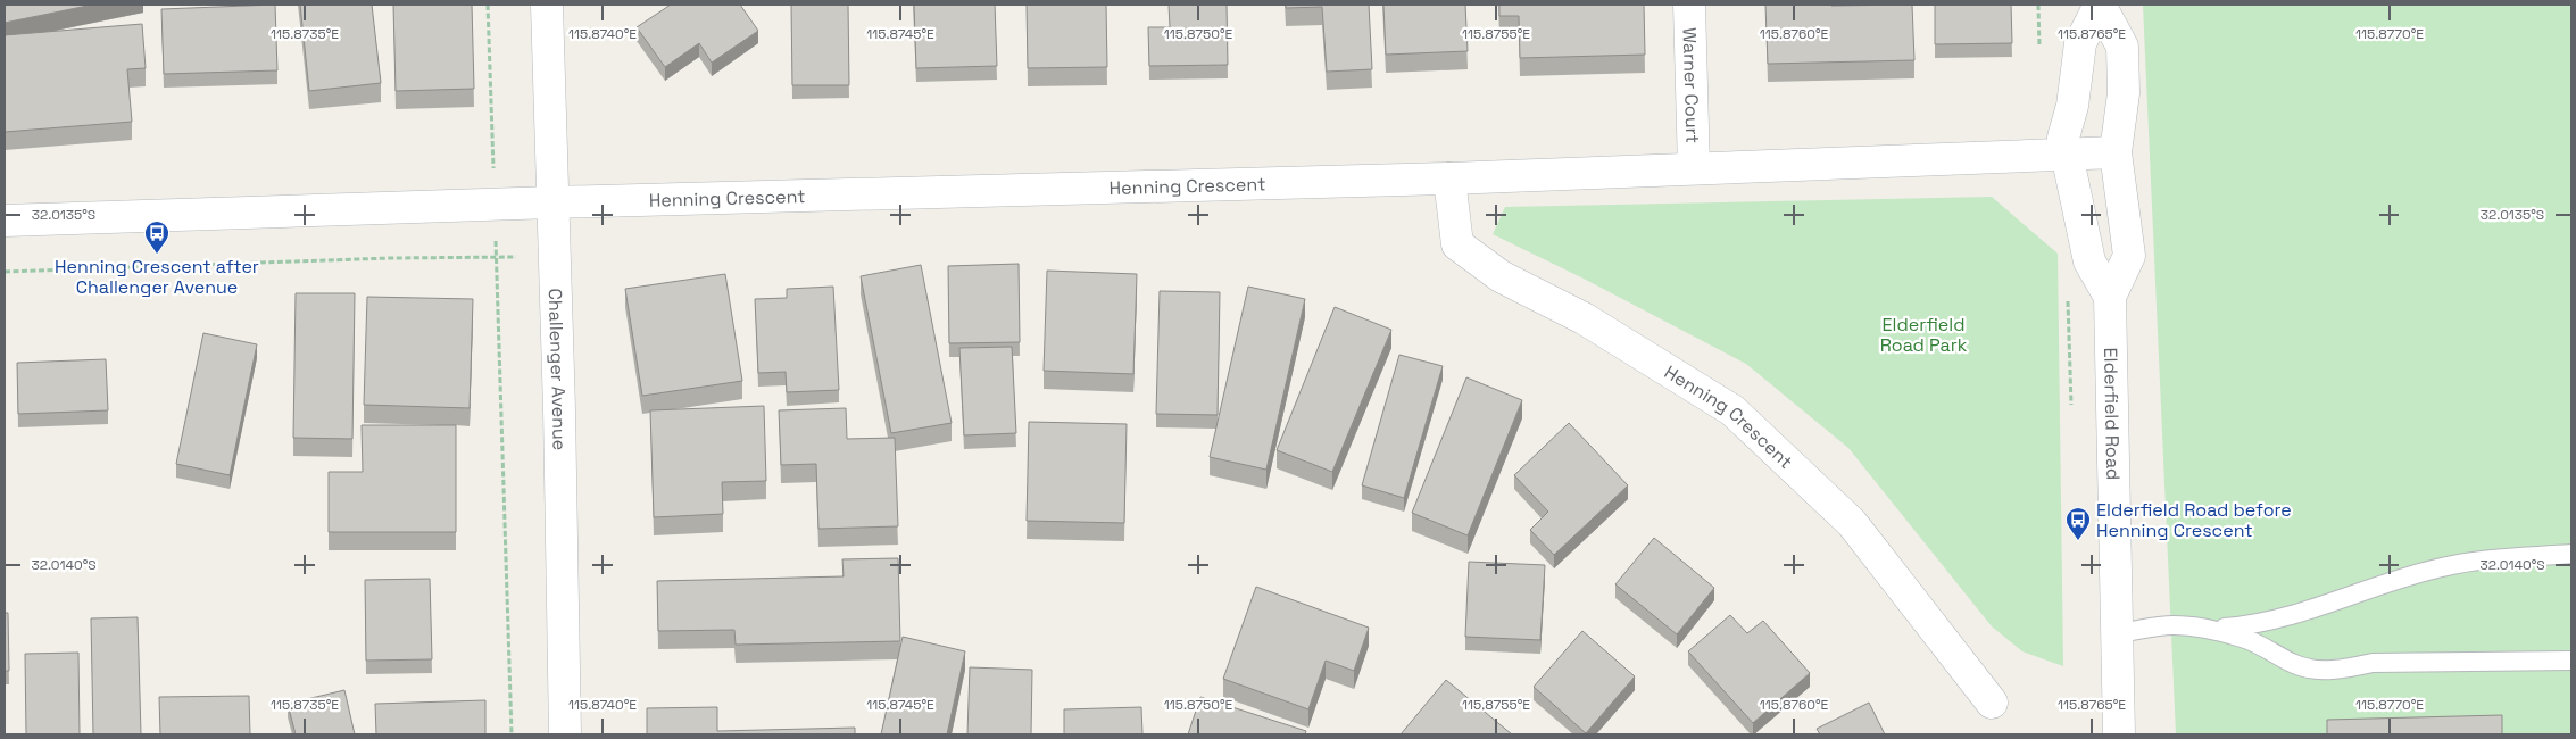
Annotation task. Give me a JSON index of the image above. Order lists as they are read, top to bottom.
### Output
{
  "streets": {
    "street": [
      "Warner Court",
      "Henning Crescent",
      "Challenger Avenue",
      "Elderfield Road"
    ]
  },
  "crossings": [
    ["Warner Court", "Henning Crescent"],
    ["Henning Crescent", "Challenger Avenue"],
    ["Henning Crescent", "Elderfield Road"]
  ],
  "parks": ["Elderfield Road Park"],
  "places": {
    "bus stop": ["Henning Crescent after Challenger Avenue", "Elderfield Road before Henning Crescent"]
  },
  "coordinates": [
    "115.8735°E",
    "115.8740°E",
    "115.8745°E",
    "115.8750°E",
    "115.8755°E",
    "115.8760°E",
    "115.8765°E",
    "115.8770°E",
    "32.0135°S",
    "32.0140°S"
  ]
}
